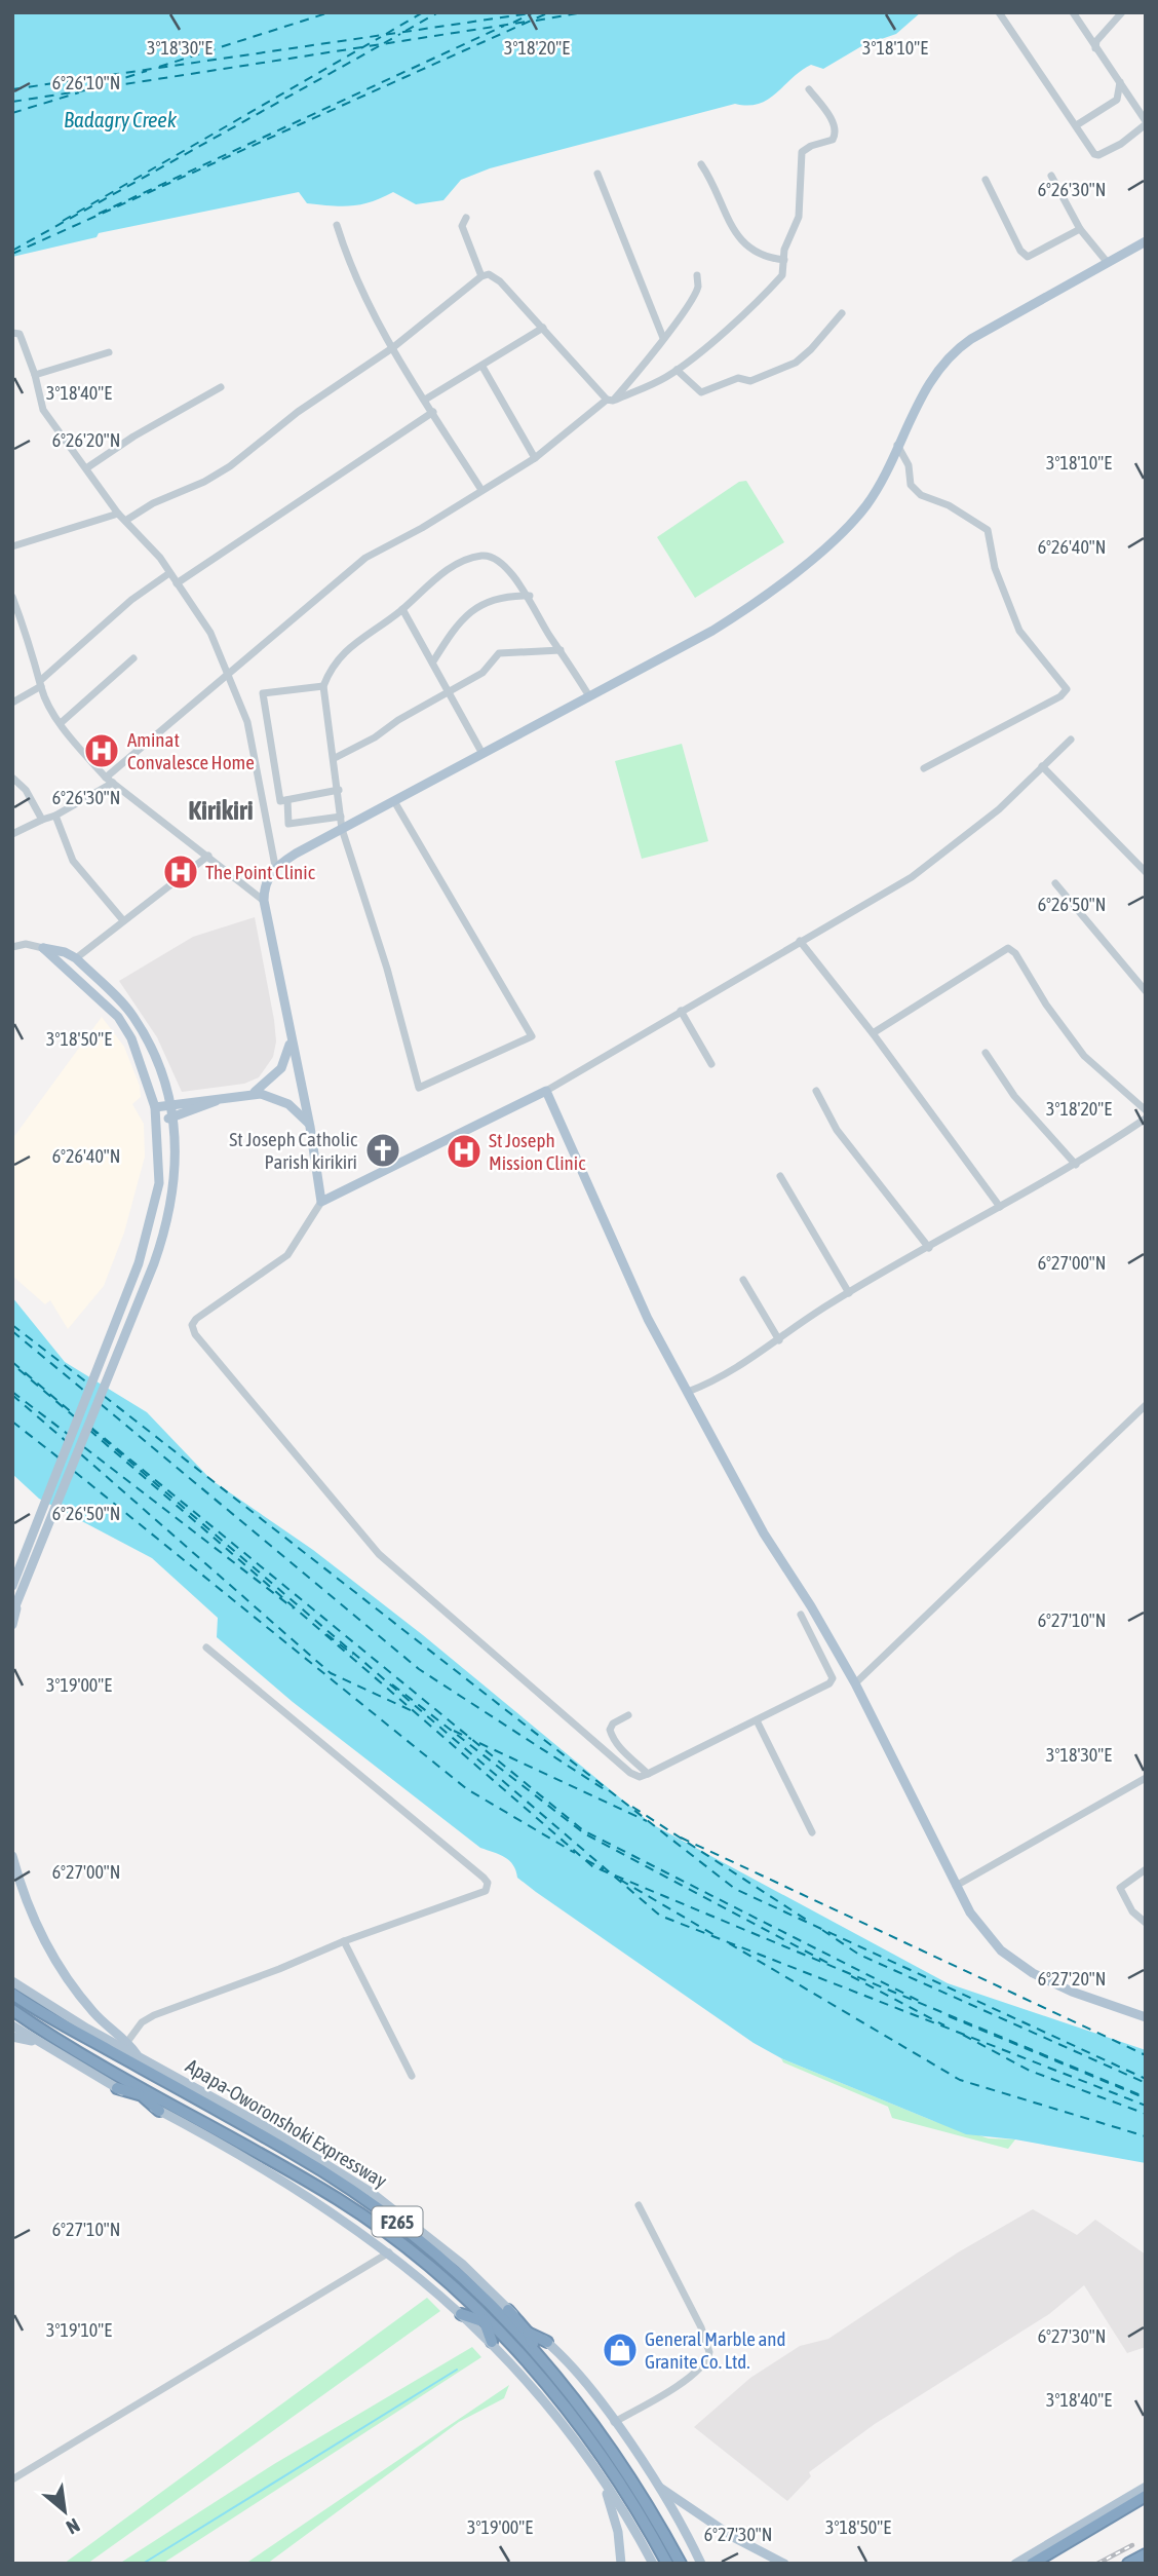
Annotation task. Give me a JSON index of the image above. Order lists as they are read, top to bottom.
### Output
{
  "streets": {
    "highway": ["Apapa-Oworonshoki Expressway", "F265"]
  },
  "districts": ["Kirikiri"],
  "water": ["Badagry Creek"],
  "places": {
    "hospital": ["Aminat Convalesce Home", "The Point Clinic", "St Joseph Mission Clinic"],
    "church": ["St Joseph Catholic Parish kirikiri"],
    "shop": ["General Marble and Granite Co. Ltd."]
  },
  "north": "bottom right",
  "coordinates": [
    "3°18'30\"E",
    "3°18'20\"E",
    "3°18'10\"E",
    "6°26'10\"N",
    "6°26'30\"N",
    "3°18'40\"E",
    "6°26'20\"N",
    "6°26'40\"N",
    "6°26'50\"N",
    "3°18'50\"E",
    "6°27'00\"N",
    "6°27'10\"N",
    "3°19'00\"E",
    "6°27'20\"N",
    "3°19'10\"E",
    "6°27'30\"N"
  ]
}
